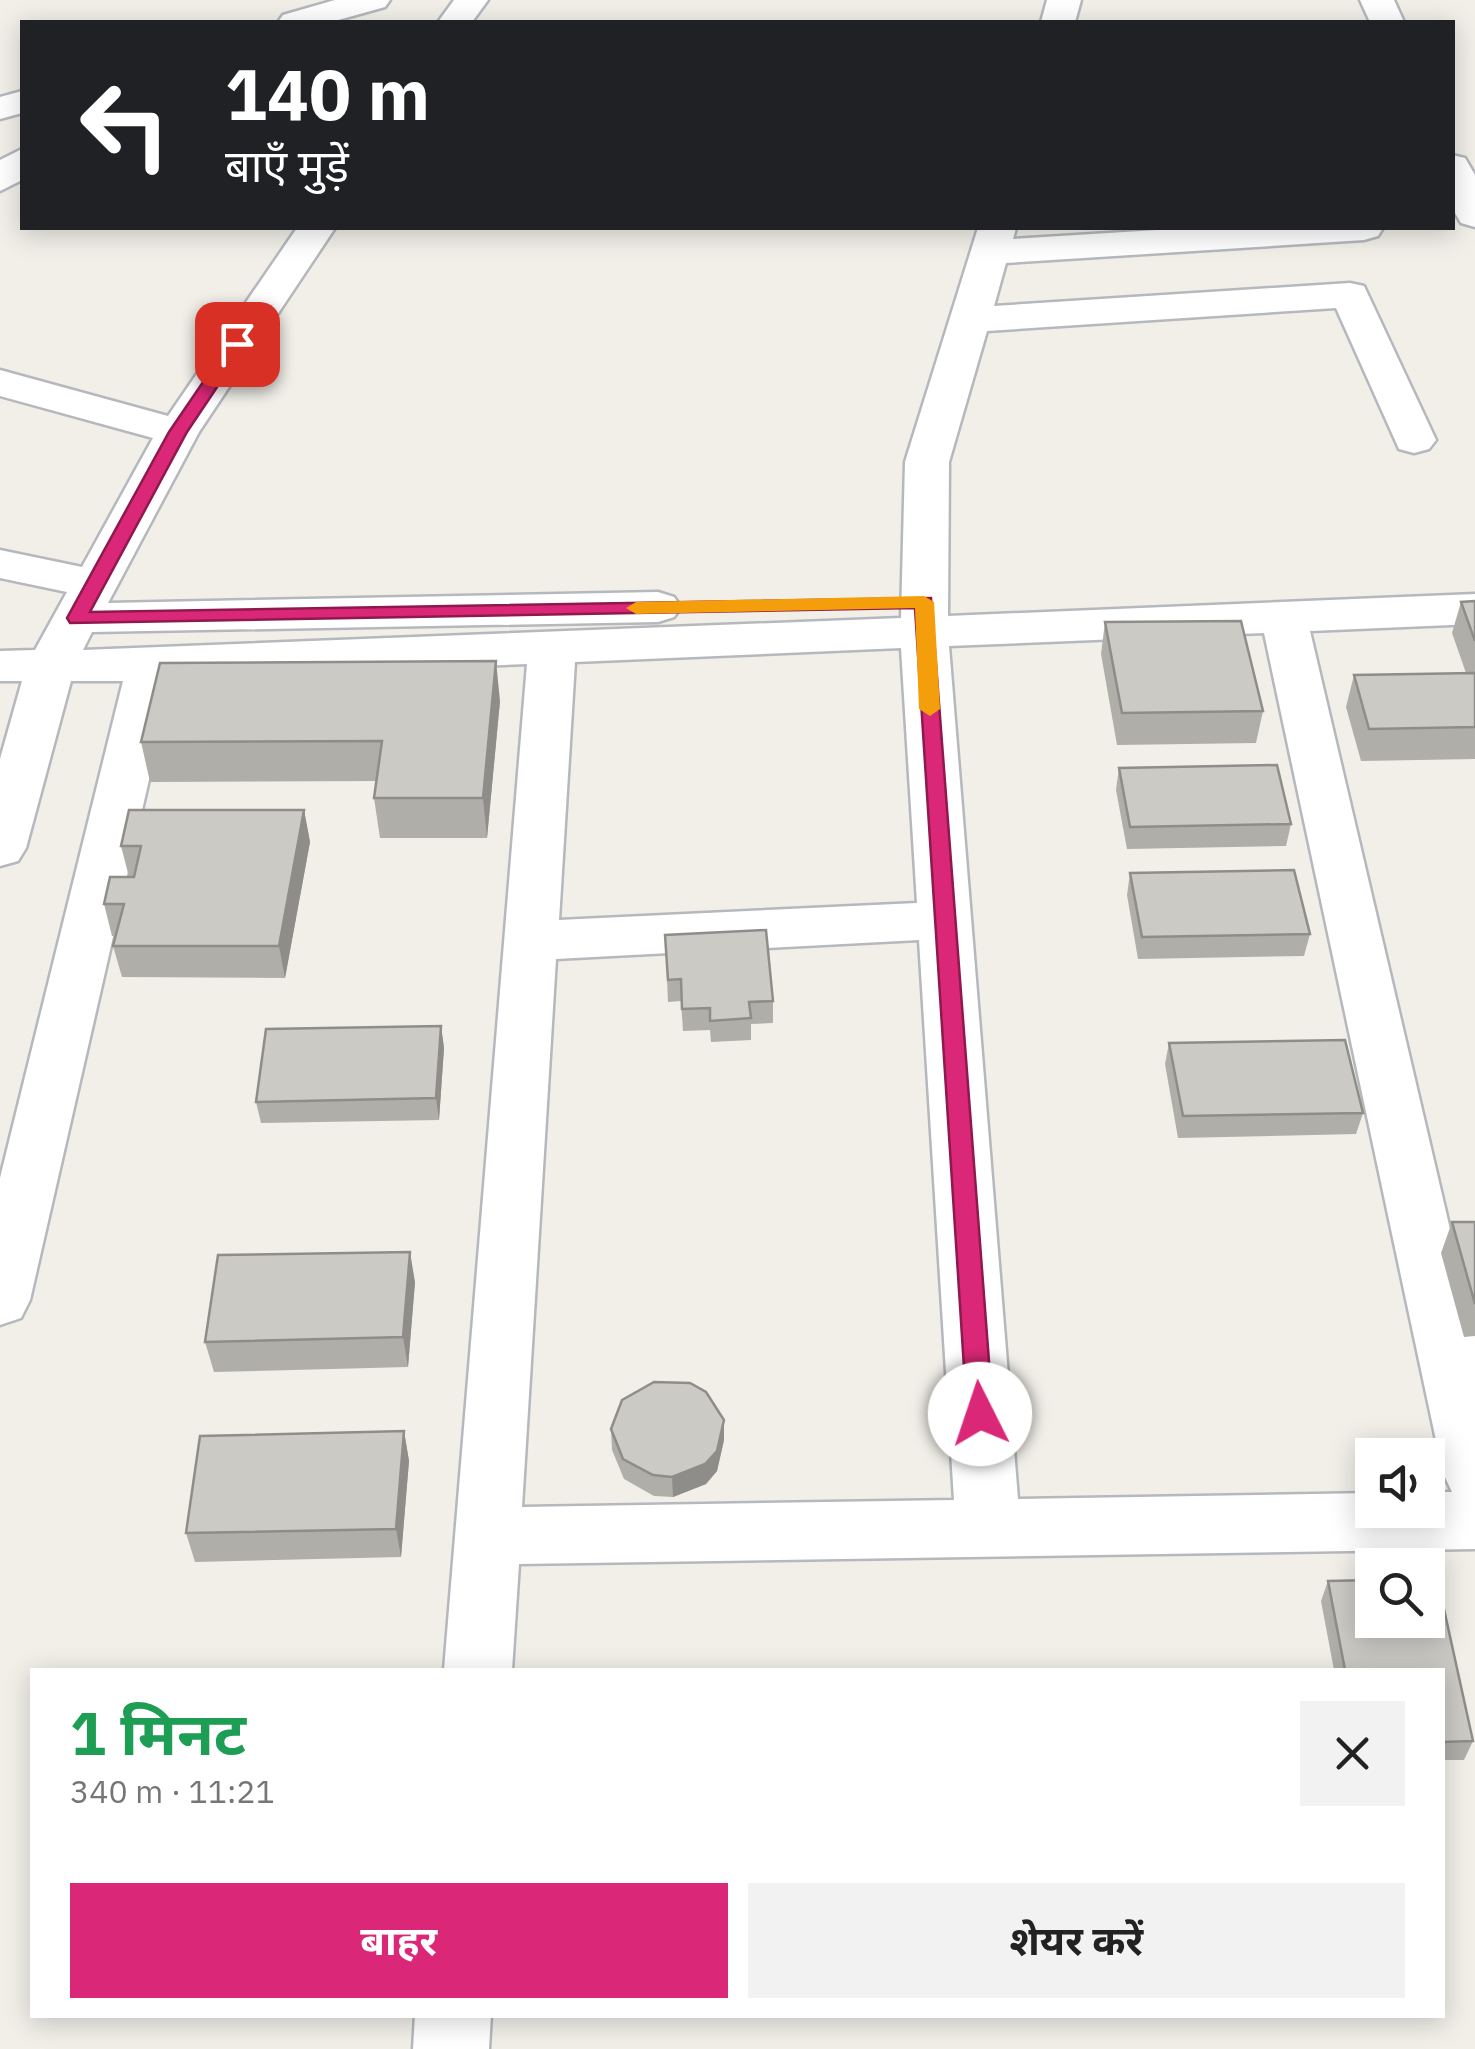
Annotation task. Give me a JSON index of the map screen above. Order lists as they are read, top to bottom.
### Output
{
  "page": {
    "turn": ["140 m", "बाएँ मुड़ें"],
    "heading": ["1 मिनट", "340 m · 11:21"],
    "buttons": ["बाहर", "शेयर करें"]
  }
}
